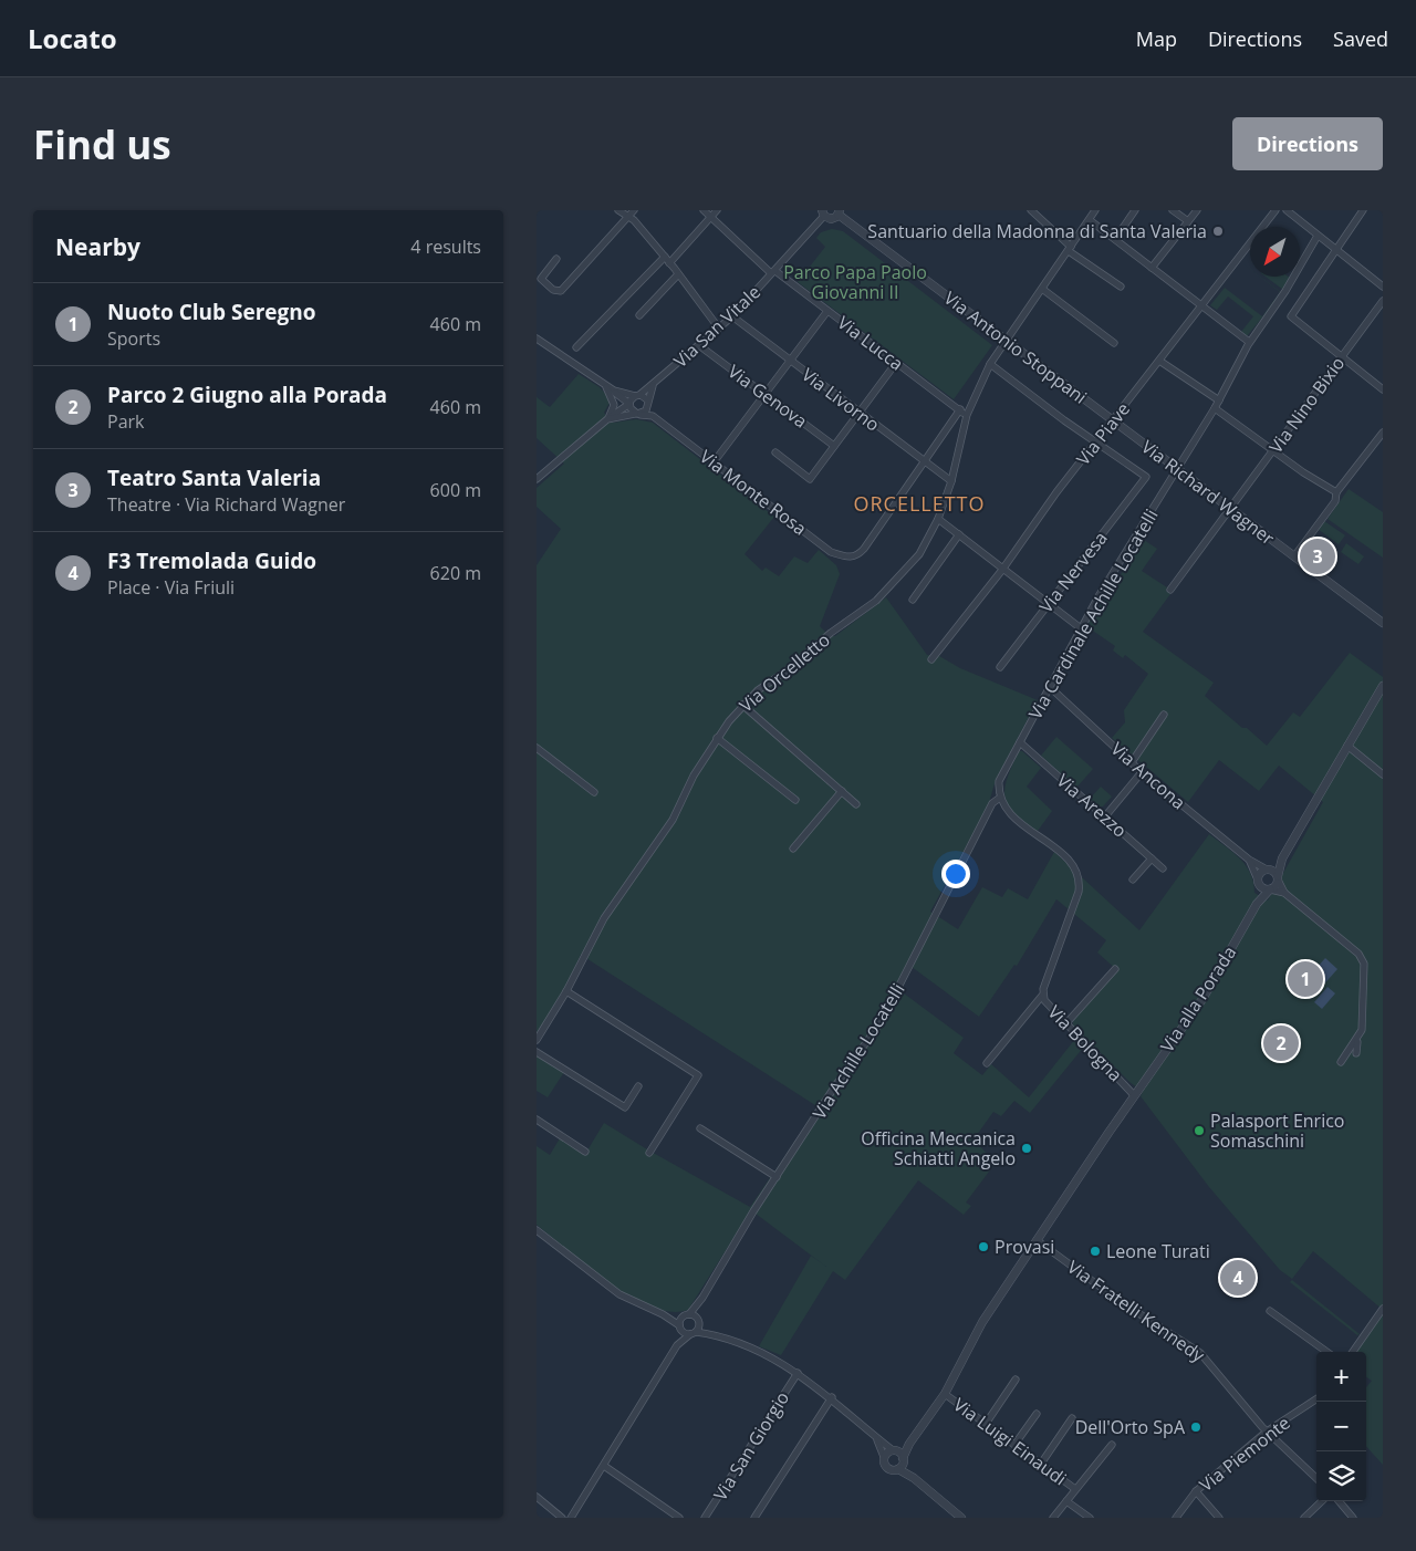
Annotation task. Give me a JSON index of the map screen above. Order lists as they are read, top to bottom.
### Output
{
  "streets": {
    "street": [
      "Via San Vitale",
      "Via Lucca",
      "Via Antonio Stoppani",
      "Via Genova",
      "Via Livorno",
      "Via Nino Bixio",
      "Via Piave",
      "Via Monte Rosa",
      "Via Richard Wagner",
      "Via Nervesa",
      "Via Cardinale Achille Locatelli",
      "Via Orcelletto",
      "Via Ancona",
      "Via Arezzo",
      "Via alla Porada",
      "Via Bologna",
      "Via Achille Locatelli",
      "Via Fratelli Kennedy",
      "Via Luigi Einaudi",
      "Via San Giorgio",
      "Via Piemonte"
    ]
  },
  "crossings": [
    ["Via San Vitale", "Via Lucca"],
    ["Via San Vitale", "Via Genova"],
    ["Via San Vitale", "Via Livorno"],
    ["Via Lucca", "Via Orcelletto"],
    ["Via Antonio Stoppani", "Via Piave"],
    ["Via Antonio Stoppani", "Via Richard Wagner"],
    ["Via Antonio Stoppani", "Via Orcelletto"],
    ["Via Livorno", "Via Monte Rosa"],
    ["Via Livorno", "Via Orcelletto"],
    ["Via Nino Bixio", "Via Richard Wagner"],
    ["Via Piave", "Via Richard Wagner"],
    ["Via Piave", "Via Nervesa"],
    ["Via Richard Wagner", "Via Cardinale Achille Locatelli"],
    ["Via Cardinale Achille Locatelli", "Via Ancona"],
    ["Via Cardinale Achille Locatelli", "Via Arezzo"],
    ["Via Cardinale Achille Locatelli", "Via Bologna"],
    ["Via Cardinale Achille Locatelli", "Via Achille Locatelli"],
    ["Via Ancona", "Via alla Porada"],
    ["Via alla Porada", "Via Bologna"],
    ["Via alla Porada", "Via Fratelli Kennedy"],
    ["Via alla Porada", "Via Luigi Einaudi"],
    ["Via Bologna", "Via Achille Locatelli"],
    ["Via Fratelli Kennedy", "Via Piemonte"]
  ],
  "districts": ["ORCELLETTO"],
  "parks": ["Parco Papa Paolo Giovanni II"],
  "places": [
    "Santuario della Madonna di Santa Valeria",
    "Palasport Enrico Somaschini",
    "Officina Meccanica Schiatti Angelo",
    "Provasi",
    "Leone Turati",
    "Dell'Orto SpA"
  ],
  "north": "bottom left",
  "page": {
    "header": "Locato",
    "nav": ["Map", "Directions", "Saved"],
    "buttons": "Directions",
    "title": "Find us",
    "heading": ["Nearby", "4 results"],
    "list": [
      {
        "mark": "1",
        "name": "Nuoto Club Seregno",
        "note": "Sports",
        "value": "460 m"
      },
      {
        "mark": "2",
        "name": "Parco 2 Giugno alla Porada",
        "note": "Park",
        "value": "460 m"
      },
      {
        "mark": "3",
        "name": "Teatro Santa Valeria",
        "note": "Theatre · Via Richard Wagner",
        "value": "600 m"
      },
      {
        "mark": "4",
        "name": "F3 Tremolada Guido",
        "note": "Place · Via Friuli",
        "value": "620 m"
      }
    ],
    "pins": [
      "3",
      "1",
      "2",
      "4"
    ],
    "map_buttons": ["+", "−"]
  }
}
